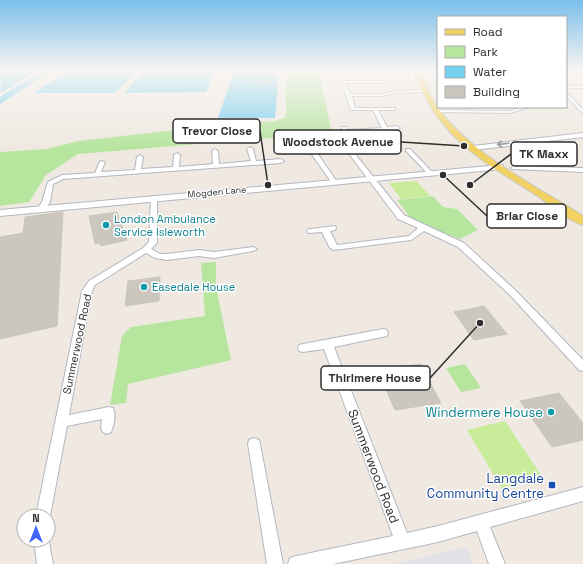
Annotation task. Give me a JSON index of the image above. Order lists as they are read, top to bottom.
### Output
{
  "streets": {
    "street": ["Mogden Lane", "Summerwood Road"]
  },
  "places": {
    "other": [
      "Woodstock Avenue",
      "Briar Close",
      "Trevor Close",
      "TK Maxx",
      "London Ambulance Service Isleworth",
      "Easedale House",
      "Thirlmere House",
      "Windermere House"
    ],
    "transit": ["Langdale Community Centre"]
  },
  "legend": [
    "Road",
    "Park",
    "Water",
    "Building"
  ],
  "north": "top"
}
